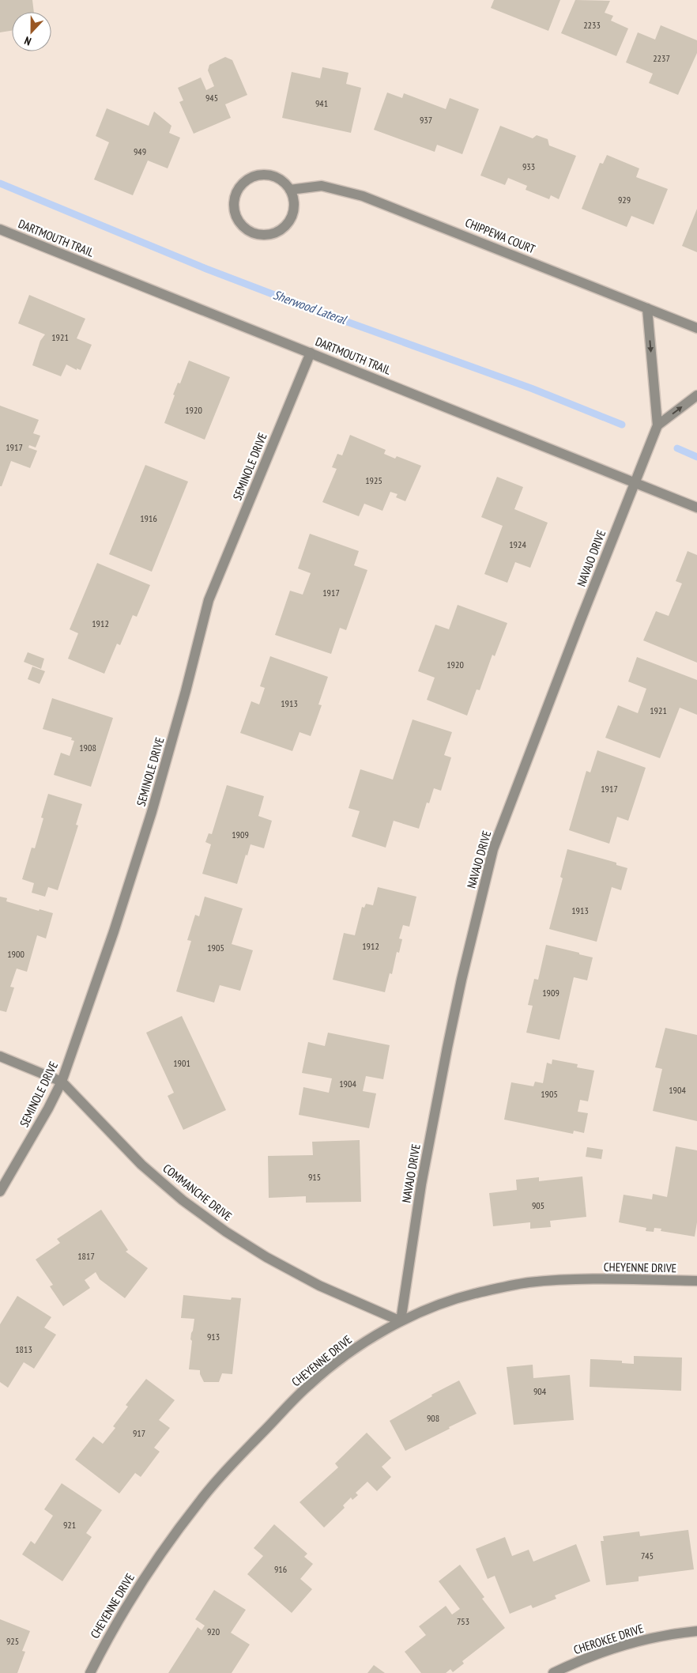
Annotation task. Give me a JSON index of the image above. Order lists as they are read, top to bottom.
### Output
{
  "streets": {
    "street": [
      "CHIPPEWA COURT",
      "DARTMOUTH TRAIL",
      "SEMINOLE DRIVE",
      "NAVAJO DRIVE",
      "COMMANCHE DRIVE",
      "CHEYENNE DRIVE",
      "CHEROKEE DRIVE"
    ]
  },
  "crossings": [
    ["CHIPPEWA COURT", "NAVAJO DRIVE"],
    ["DARTMOUTH TRAIL", "SEMINOLE DRIVE"],
    ["DARTMOUTH TRAIL", "NAVAJO DRIVE"],
    ["SEMINOLE DRIVE", "COMMANCHE DRIVE"],
    ["NAVAJO DRIVE", "COMMANCHE DRIVE"],
    ["NAVAJO DRIVE", "CHEYENNE DRIVE"],
    ["COMMANCHE DRIVE", "CHEYENNE DRIVE"]
  ],
  "water": ["Sherwood Lateral"],
  "house_numbers": [
    "2233",
    "2237",
    "945",
    "941",
    "937",
    "949",
    "933",
    "929",
    "1921",
    "1920",
    "1917",
    "1925",
    "1916",
    "1924",
    "1917",
    "1912",
    "1920",
    "1913",
    "1921",
    "1908",
    "1917",
    "1909",
    "1913",
    "1912",
    "1905",
    "1900",
    "1909",
    "1901",
    "1904",
    "1904",
    "1905",
    "915",
    "905",
    "1817",
    "913",
    "1813",
    "904",
    "908",
    "917",
    "921",
    "745",
    "916",
    "753",
    "920",
    "925"
  ],
  "north": "bottom"
}
